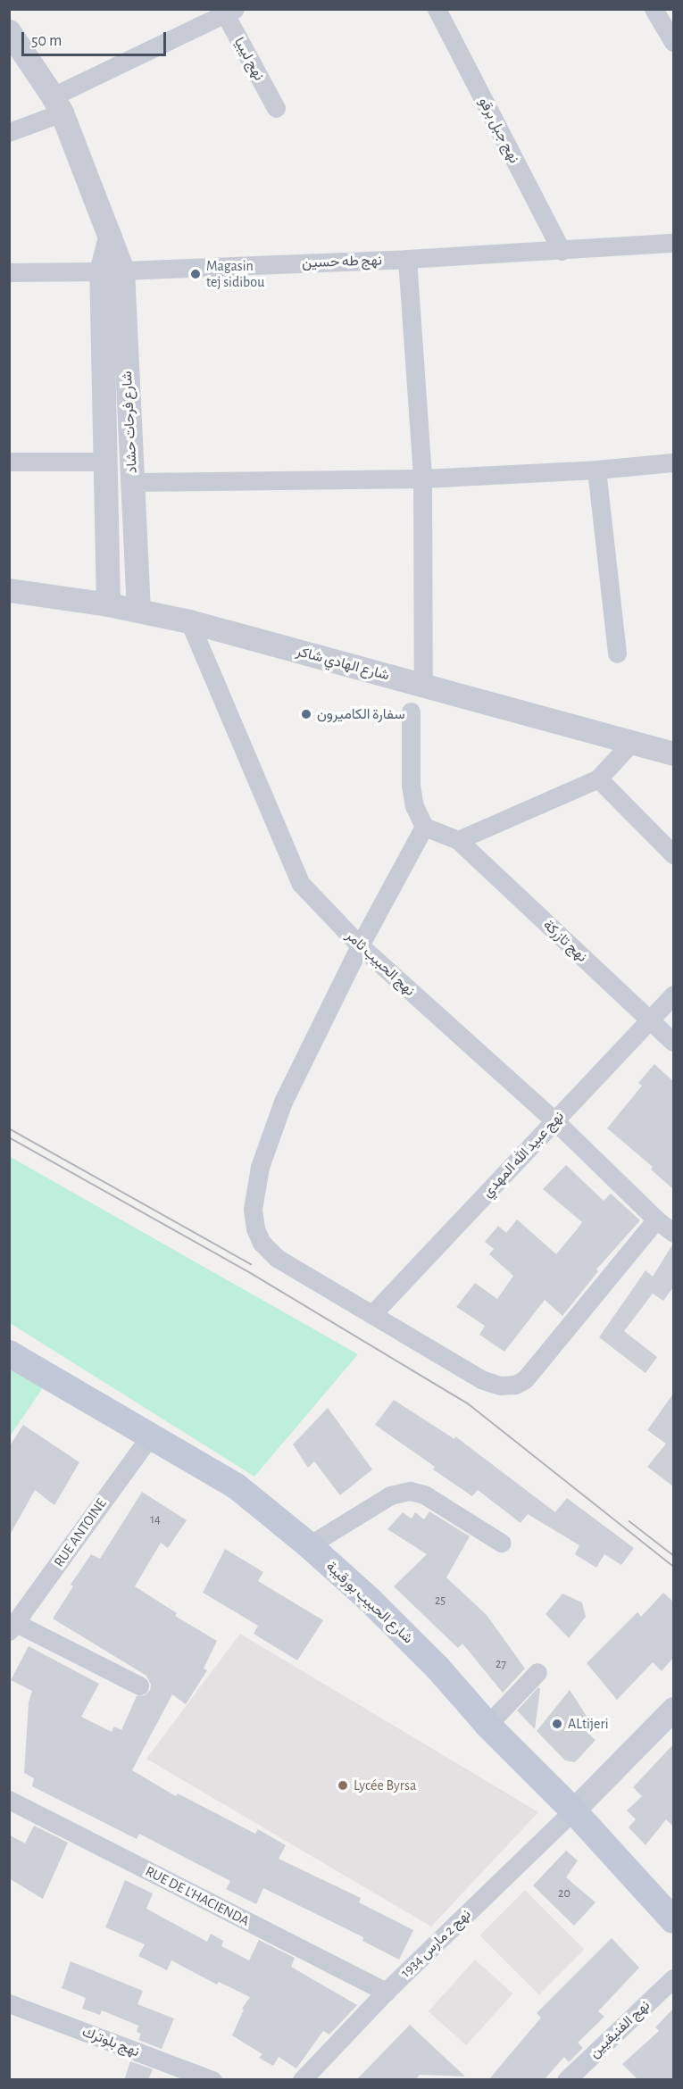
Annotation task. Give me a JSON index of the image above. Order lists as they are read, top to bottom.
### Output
{
  "streets": {
    "main road": ["شارع الحبيب بورقيبة"],
    "street": [
      "نهج ليبيا",
      "نهج جبل برقو",
      "نهج طه حسين",
      "شارع فرحات حشاد",
      "شارع الهادي شاكر",
      "نهج تازركة",
      "نهج الحبيب ثامر",
      "نهج عبيد الله المهدي",
      "RUE ANTOINE",
      "RUE DE L'HACIENDA",
      "نهج 2 مارس 1934",
      "نهج الفنيقيين",
      "نهج بلوترك"
    ]
  },
  "crossings": [
    ["نهج جبل برقو", "نهج طه حسين"],
    ["نهج طه حسين", "شارع فرحات حشاد"],
    ["شارع فرحات حشاد", "شارع الهادي شاكر"],
    ["شارع الهادي شاكر", "نهج الحبيب ثامر"],
    ["نهج تازركة", "نهج عبيد الله المهدي"],
    ["نهج الحبيب ثامر", "نهج عبيد الله المهدي"],
    ["RUE ANTOINE", "شارع الحبيب بورقيبة"],
    ["شارع الحبيب بورقيبة", "نهج 2 مارس 1934"],
    ["RUE DE L'HACIENDA", "نهج 2 مارس 1934"]
  ],
  "places": [
    "Magasin tej sidibou",
    "سفارة الكاميرون",
    "ALtijeri",
    "Lycée Byrsa"
  ],
  "house_numbers": [
    "14",
    "25",
    "27",
    "20"
  ],
  "scale_bar": "50 m"
}
